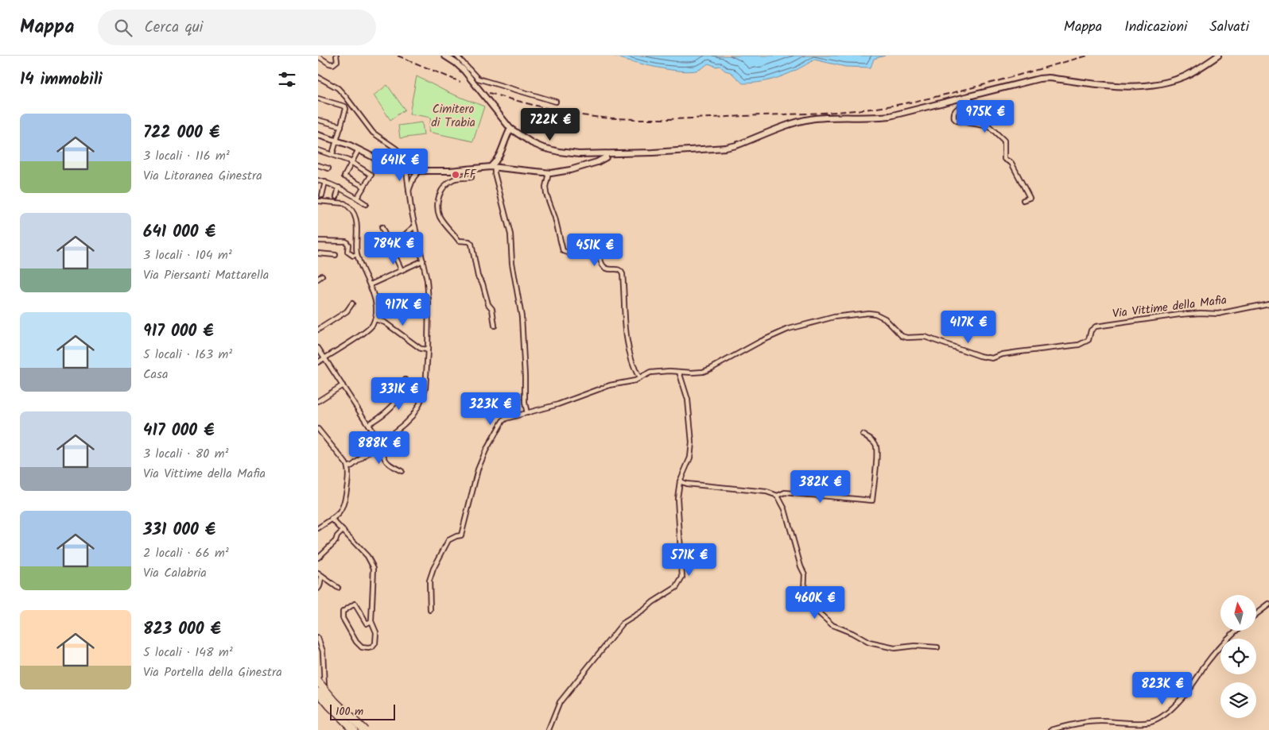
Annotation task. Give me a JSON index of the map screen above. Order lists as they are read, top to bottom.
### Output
{
  "streets": {
    "street": ["Via Vittime della Mafia"]
  },
  "parks": ["Cimitero di Trabia"],
  "places": ["FF"],
  "scale_bar": "100 m",
  "north": "top",
  "page": {
    "header": "Mappa",
    "search": "Cerca qui",
    "nav": ["Mappa", "Indicazioni", "Salvati"],
    "heading": "14 immobili",
    "price": [
      "975K €",
      "722K €",
      "641K €",
      "784K €",
      "451K €",
      "917K €",
      "417K €",
      "331K €",
      "323K €",
      "888K €",
      "382K €",
      "571K €",
      "460K €",
      "823K €"
    ],
    "list": [
      {
        "name": "722 000 €",
        "note": "3 locali · 116 m² · Via Litoranea Ginestra"
      },
      {
        "name": "641 000 €",
        "note": "3 locali · 104 m² · Via Piersanti Mattarella"
      },
      {
        "name": "917 000 €",
        "note": "5 locali · 163 m² · Casa"
      },
      {
        "name": "417 000 €",
        "note": "3 locali · 80 m² · Via Vittime della Mafia"
      },
      {
        "name": "331 000 €",
        "note": "2 locali · 66 m² · Via Calabria"
      },
      {
        "name": "823 000 €",
        "note": "5 locali · 148 m² · Via Portella della Ginestra"
      }
    ],
    "scale": "100 m"
  }
}
